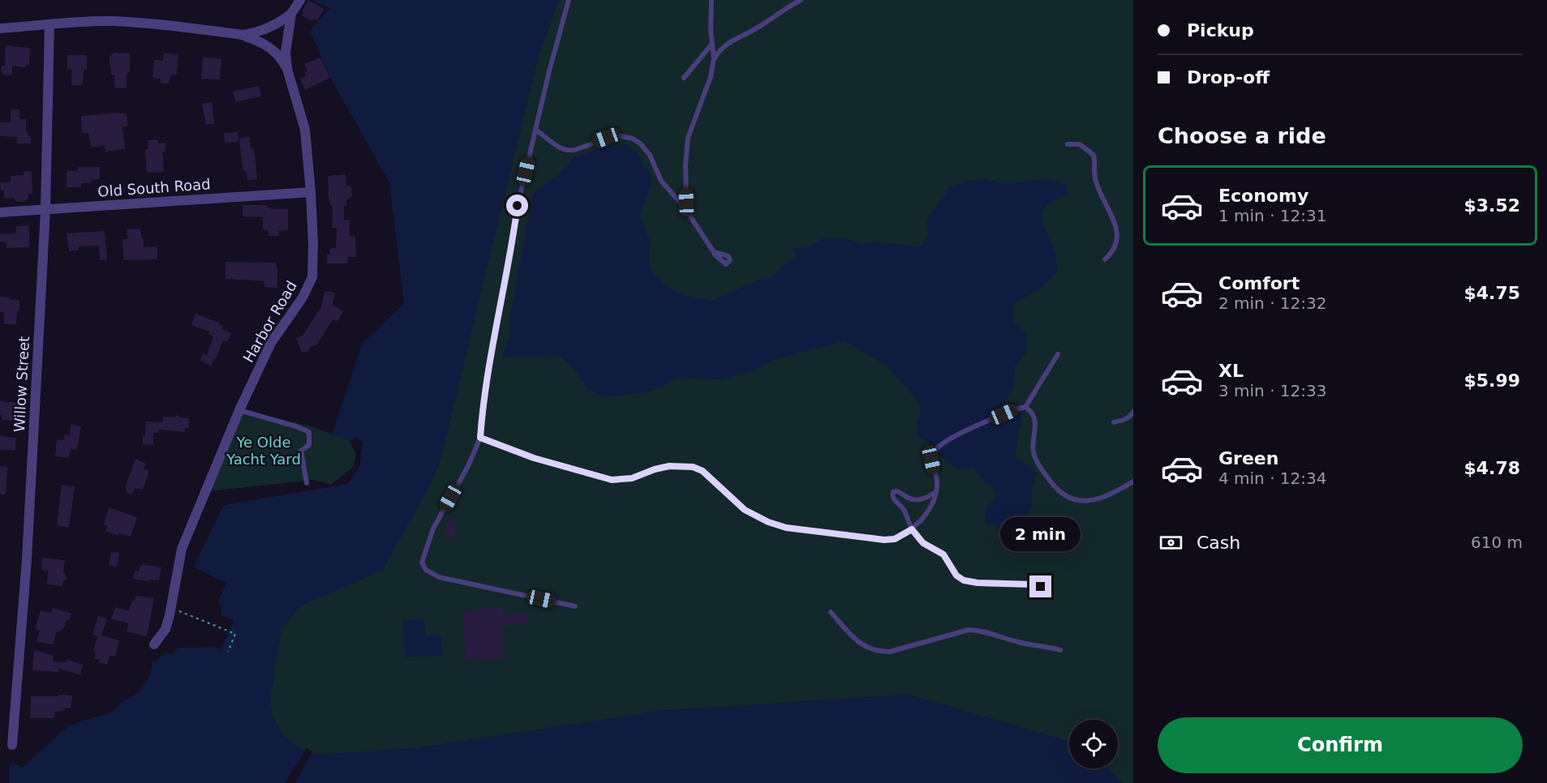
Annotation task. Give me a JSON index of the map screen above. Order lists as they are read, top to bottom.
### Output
{
  "streets": {
    "street": ["Old South Road", "Harbor Road", "Willow Street"]
  },
  "crossings": [
    ["Old South Road", "Harbor Road"],
    ["Old South Road", "Willow Street"]
  ],
  "parks": ["Ye Olde Yacht Yard"],
  "page": {
    "banner": ["Pickup", "Drop-off"],
    "heading": "Choose a ride",
    "list": [
      {
        "name": "Economy",
        "note": "1 min · 12:31",
        "value": "$3.52"
      },
      {
        "name": "Comfort",
        "note": "2 min · 12:32",
        "value": "$4.75"
      },
      {
        "name": "XL",
        "note": "3 min · 12:33",
        "value": "$5.99"
      },
      {
        "name": "Green",
        "note": "4 min · 12:34",
        "value": "$4.78"
      }
    ],
    "pay": ["Cash", "610 m"],
    "bubble": "2 min",
    "buttons": "Confirm"
  }
}
